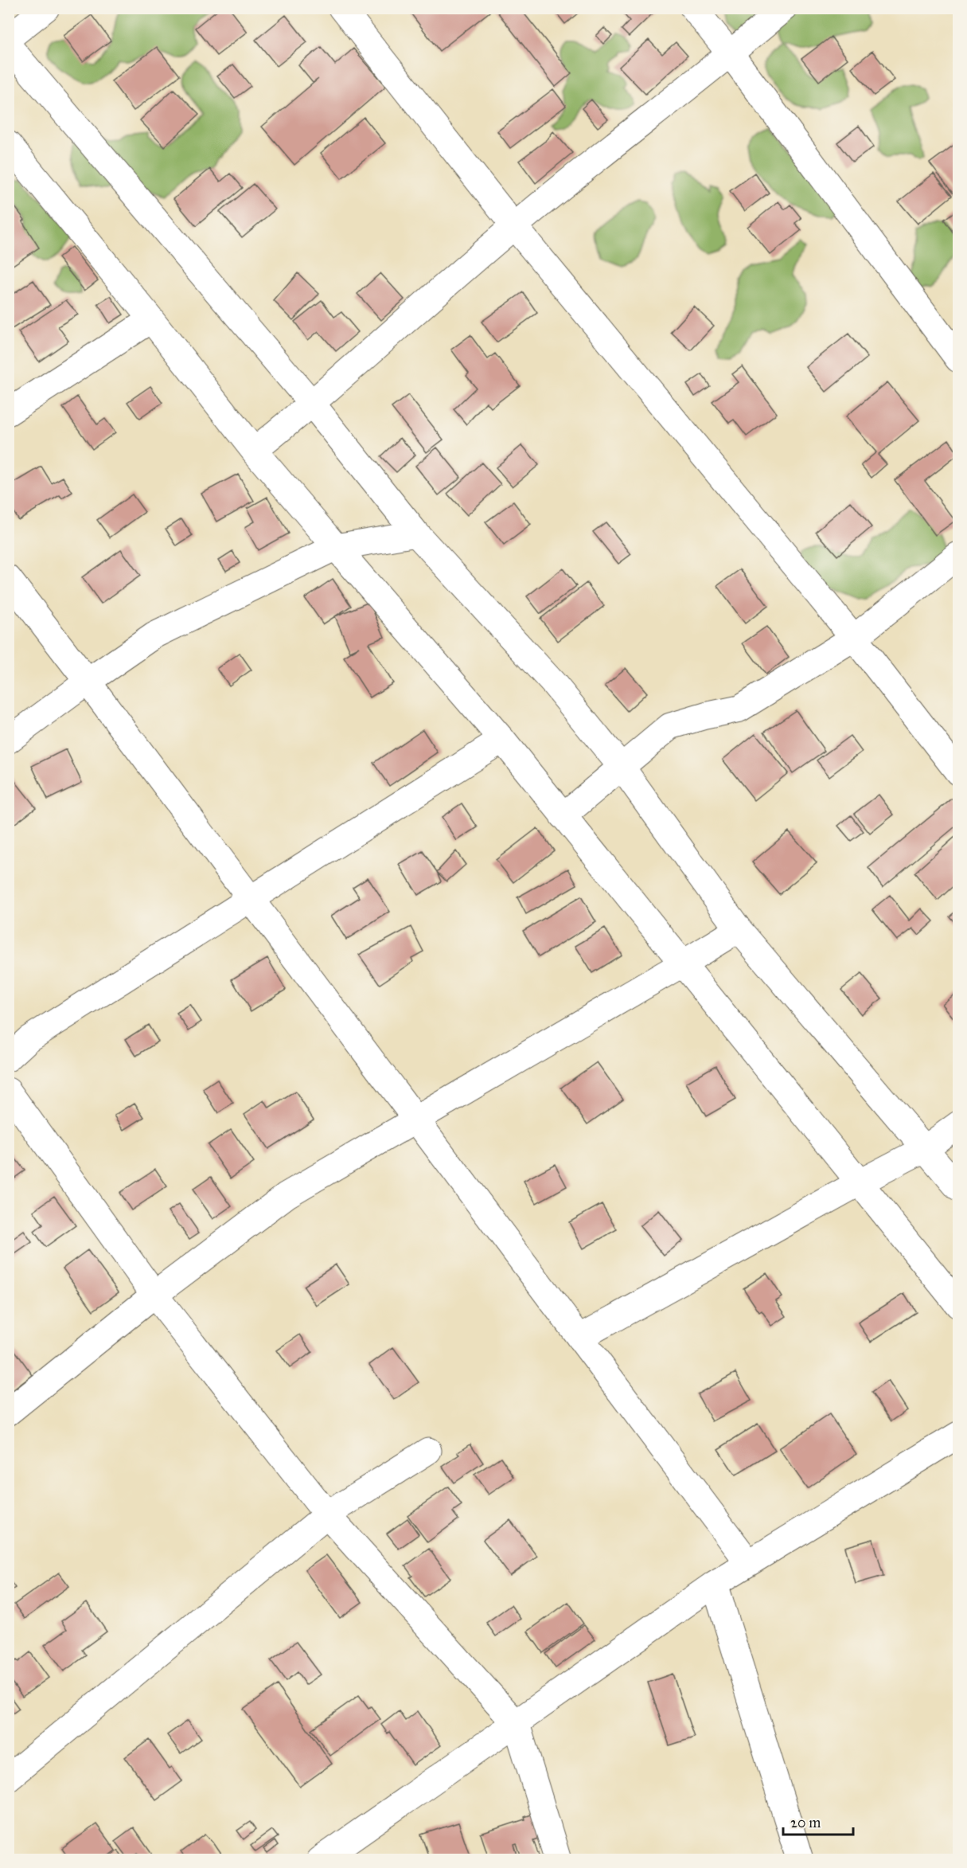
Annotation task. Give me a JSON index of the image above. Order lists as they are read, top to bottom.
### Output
{
  "scale_bar": "20 m"
}
